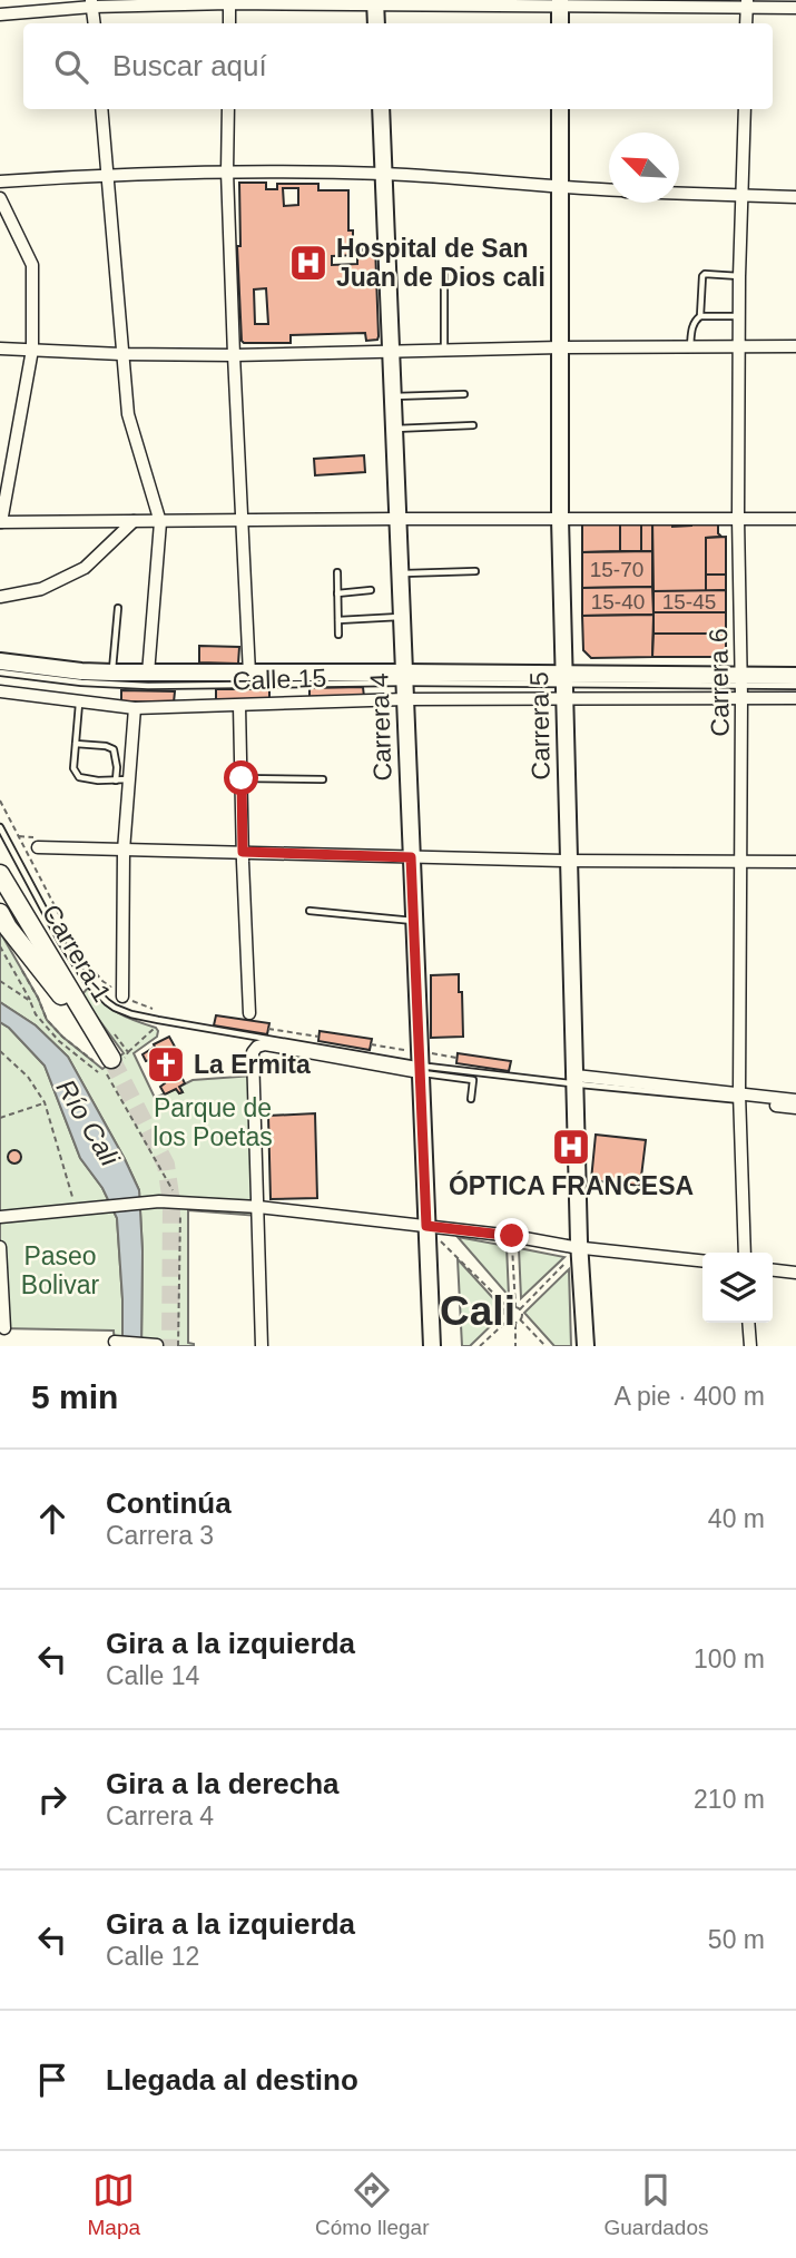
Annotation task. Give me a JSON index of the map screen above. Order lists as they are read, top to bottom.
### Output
{
  "streets": {
    "main road": ["Carrera 1"],
    "street": [
      "Calle 15",
      "Carrera 6",
      "Carrera 5",
      "Carrera 4"
    ]
  },
  "crossings": [
    ["Calle 15", "Carrera 6"],
    ["Calle 15", "Carrera 5"],
    ["Calle 15", "Carrera 4"]
  ],
  "districts": ["Cali"],
  "water": ["Río Cali"],
  "parks": ["Parque de los Poetas", "Paseo Bolivar"],
  "places": {
    "hospital": ["Hospital de San Juan de Dios cali", "ÓPTICA FRANCESA"],
    "church": ["La Ermita"]
  },
  "house_numbers": ["15-70", "15-40", "15-45"],
  "north": "top left",
  "page": {
    "search": "Buscar aquí",
    "heading": ["5 min", "A pie · 400 m"],
    "list": [
      ["Continúa", "Carrera 3", "40 m"],
      ["Gira a la izquierda", "Calle 14", "100 m"],
      ["Gira a la derecha", "Carrera 4", "210 m"],
      ["Gira a la izquierda", "Calle 12", "50 m"],
      "Llegada al destino"
    ],
    "nav": ["Mapa", "Cómo llegar", "Guardados"]
  }
}
